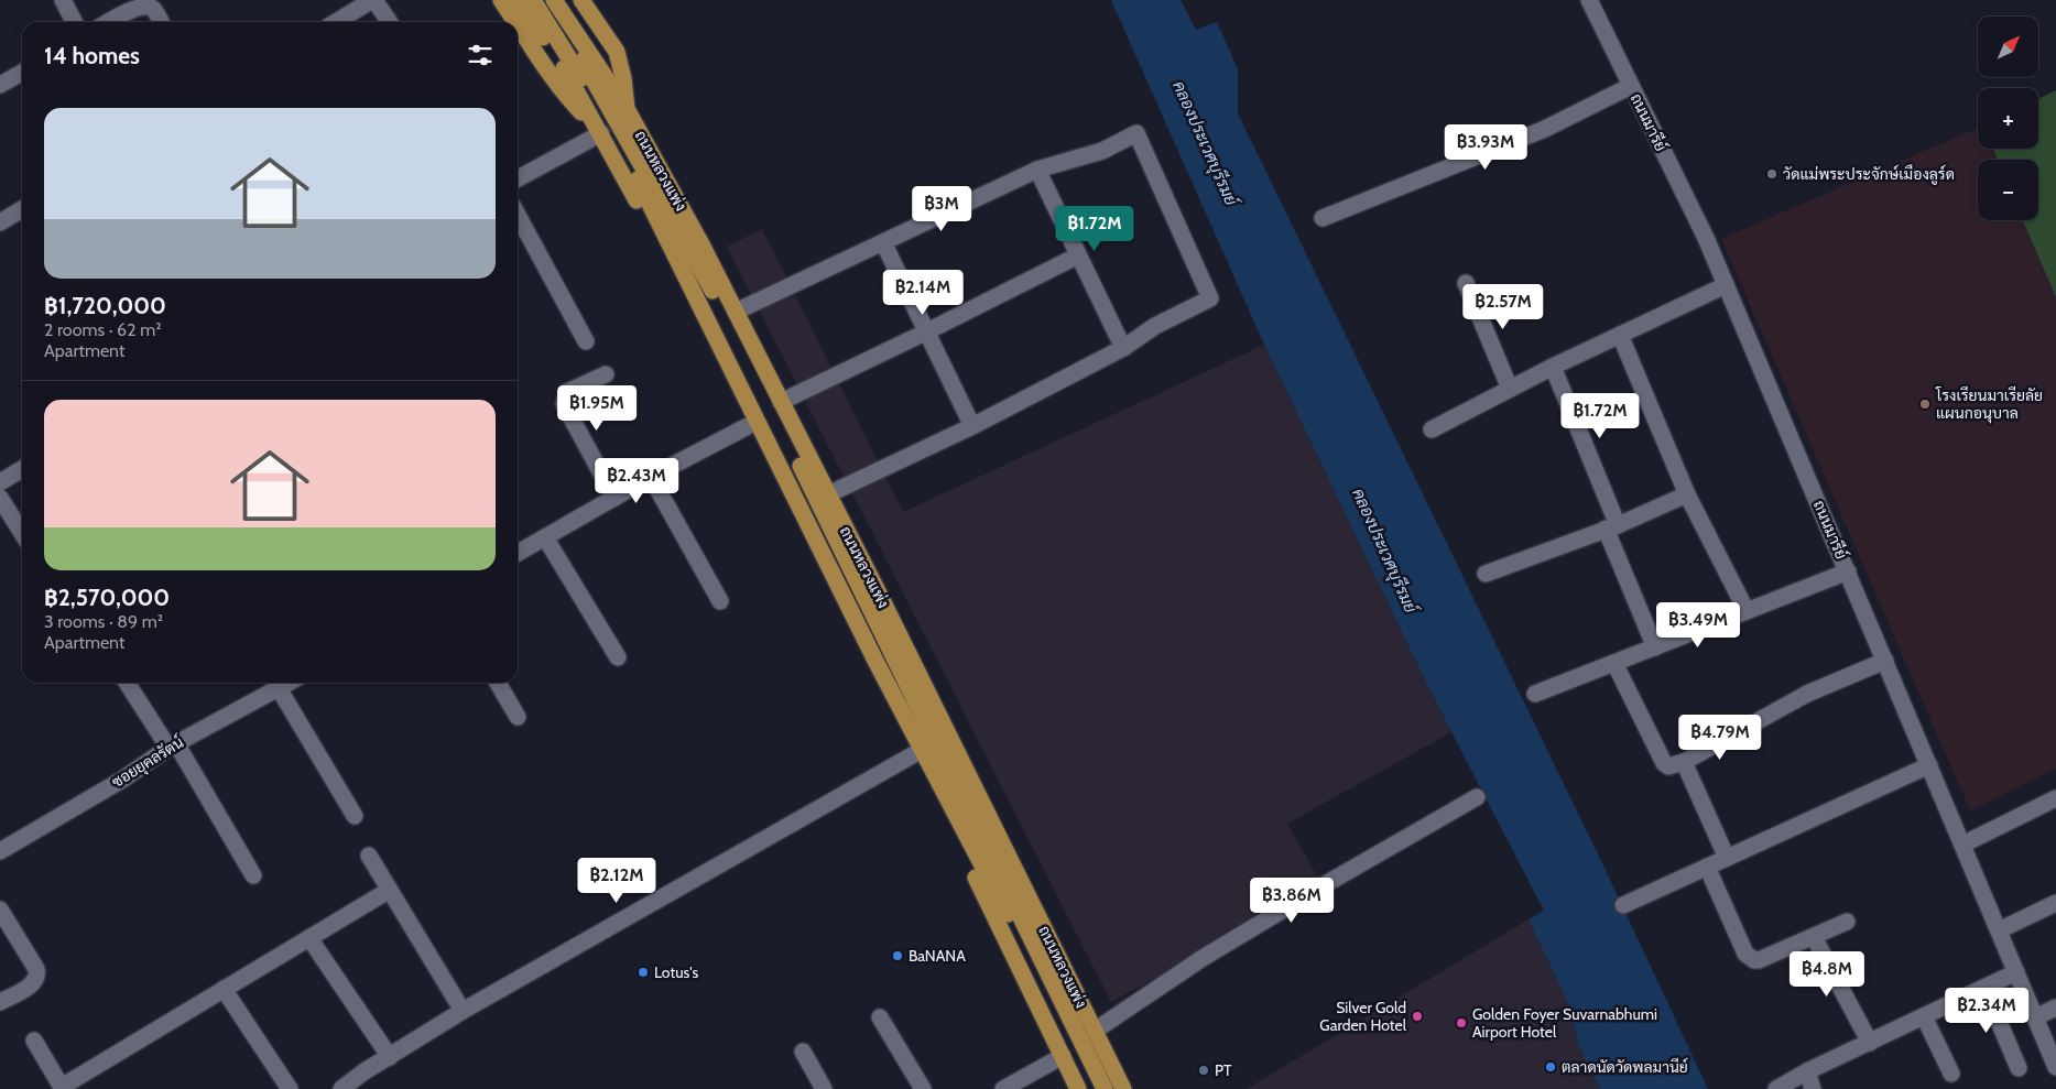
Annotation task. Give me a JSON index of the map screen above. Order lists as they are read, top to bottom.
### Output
{
  "streets": {
    "main road": ["ถนนหลวงแพ่ง"],
    "street": ["ถนนมารีย์", "ซอยยุคลรัตน์"]
  },
  "water": ["คลองประเวศบุรีรมย์"],
  "places": [
    "วัดแม่พระประจักษ์เมืองลูร์ด",
    "โรงเรียนมาเรียลัย แผนกอนุบาล",
    "BaNANA",
    "Lotus's",
    "Silver Gold Garden Hotel",
    "Golden Foyer Suvarnabhumi Airport Hotel",
    "ตลาดนัดวัดพลมานีย์",
    "PT"
  ],
  "north": "top right",
  "page": {
    "map_buttons": ["+", "−"],
    "heading": "14 homes",
    "list": [
      {
        "name": "฿1,720,000",
        "note": "2 rooms · 62 m² · Apartment"
      },
      {
        "name": "฿2,570,000",
        "note": "3 rooms · 89 m² · Apartment"
      }
    ],
    "price": [
      "฿3.93M",
      "฿3M",
      "฿1.72M",
      "฿2.14M",
      "฿2.57M",
      "฿1.95M",
      "฿1.72M",
      "฿2.43M",
      "฿3.49M",
      "฿4.79M",
      "฿2.12M",
      "฿3.86M",
      "฿4.8M",
      "฿2.34M"
    ]
  }
}
